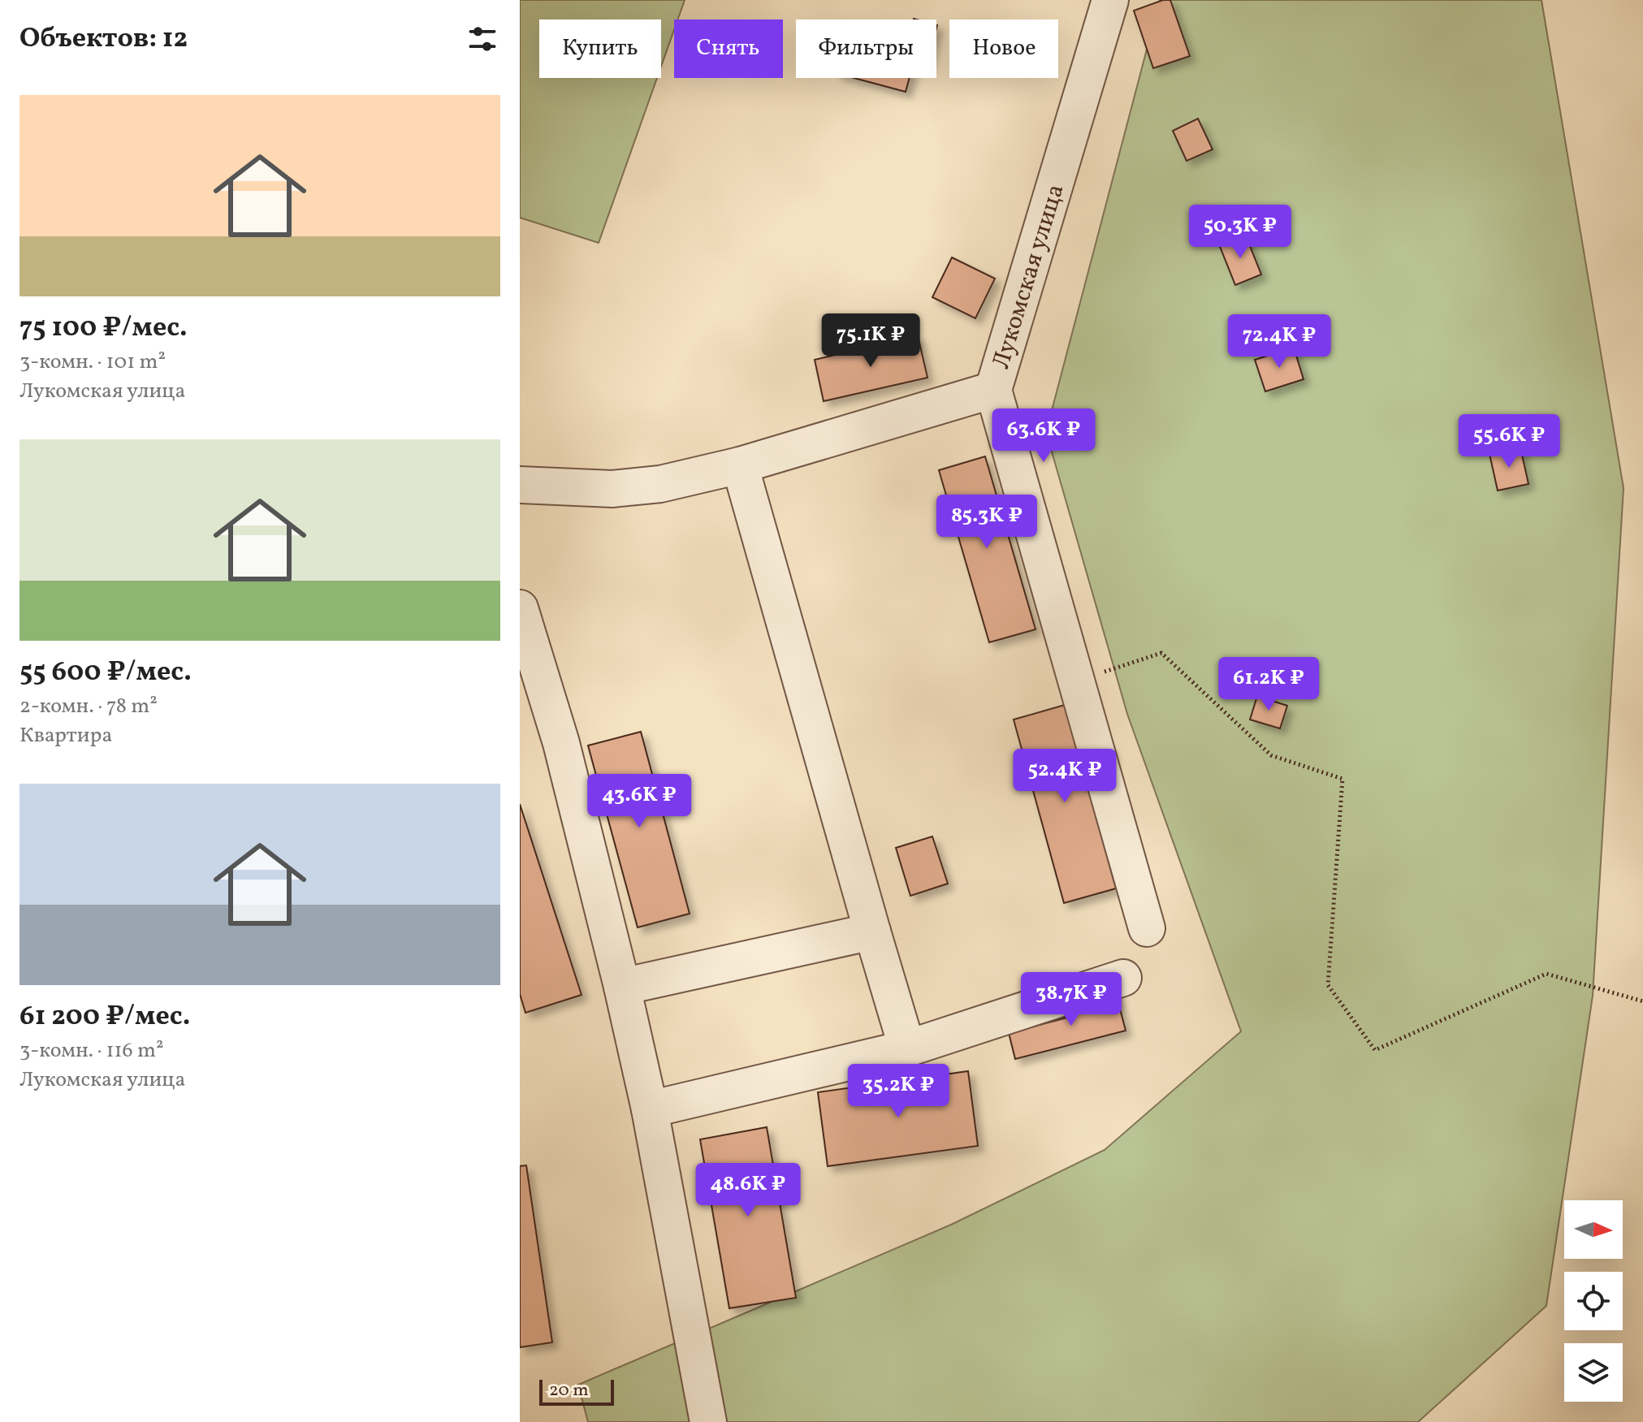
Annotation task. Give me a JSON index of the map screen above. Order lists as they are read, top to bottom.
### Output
{
  "streets": {
    "street": ["Лукомская улица"]
  },
  "scale_bar": "20 m",
  "north": "right",
  "page": {
    "heading": "Объектов: 12",
    "chip": [
      "Купить",
      "Снять",
      "Фильтры",
      "Новое"
    ],
    "list": [
      {
        "name": "75 100 ₽/мес.",
        "note": "3-комн. · 101 m² · Лукомская улица"
      },
      {
        "name": "55 600 ₽/мес.",
        "note": "2-комн. · 78 m² · Квартира"
      },
      {
        "name": "61 200 ₽/мес.",
        "note": "3-комн. · 116 m² · Лукомская улица"
      }
    ],
    "price": [
      "50.3K ₽",
      "75.1K ₽",
      "72.4K ₽",
      "63.6K ₽",
      "55.6K ₽",
      "85.3K ₽",
      "61.2K ₽",
      "52.4K ₽",
      "43.6K ₽",
      "38.7K ₽",
      "35.2K ₽",
      "48.6K ₽"
    ],
    "scale": "20 m"
  }
}
